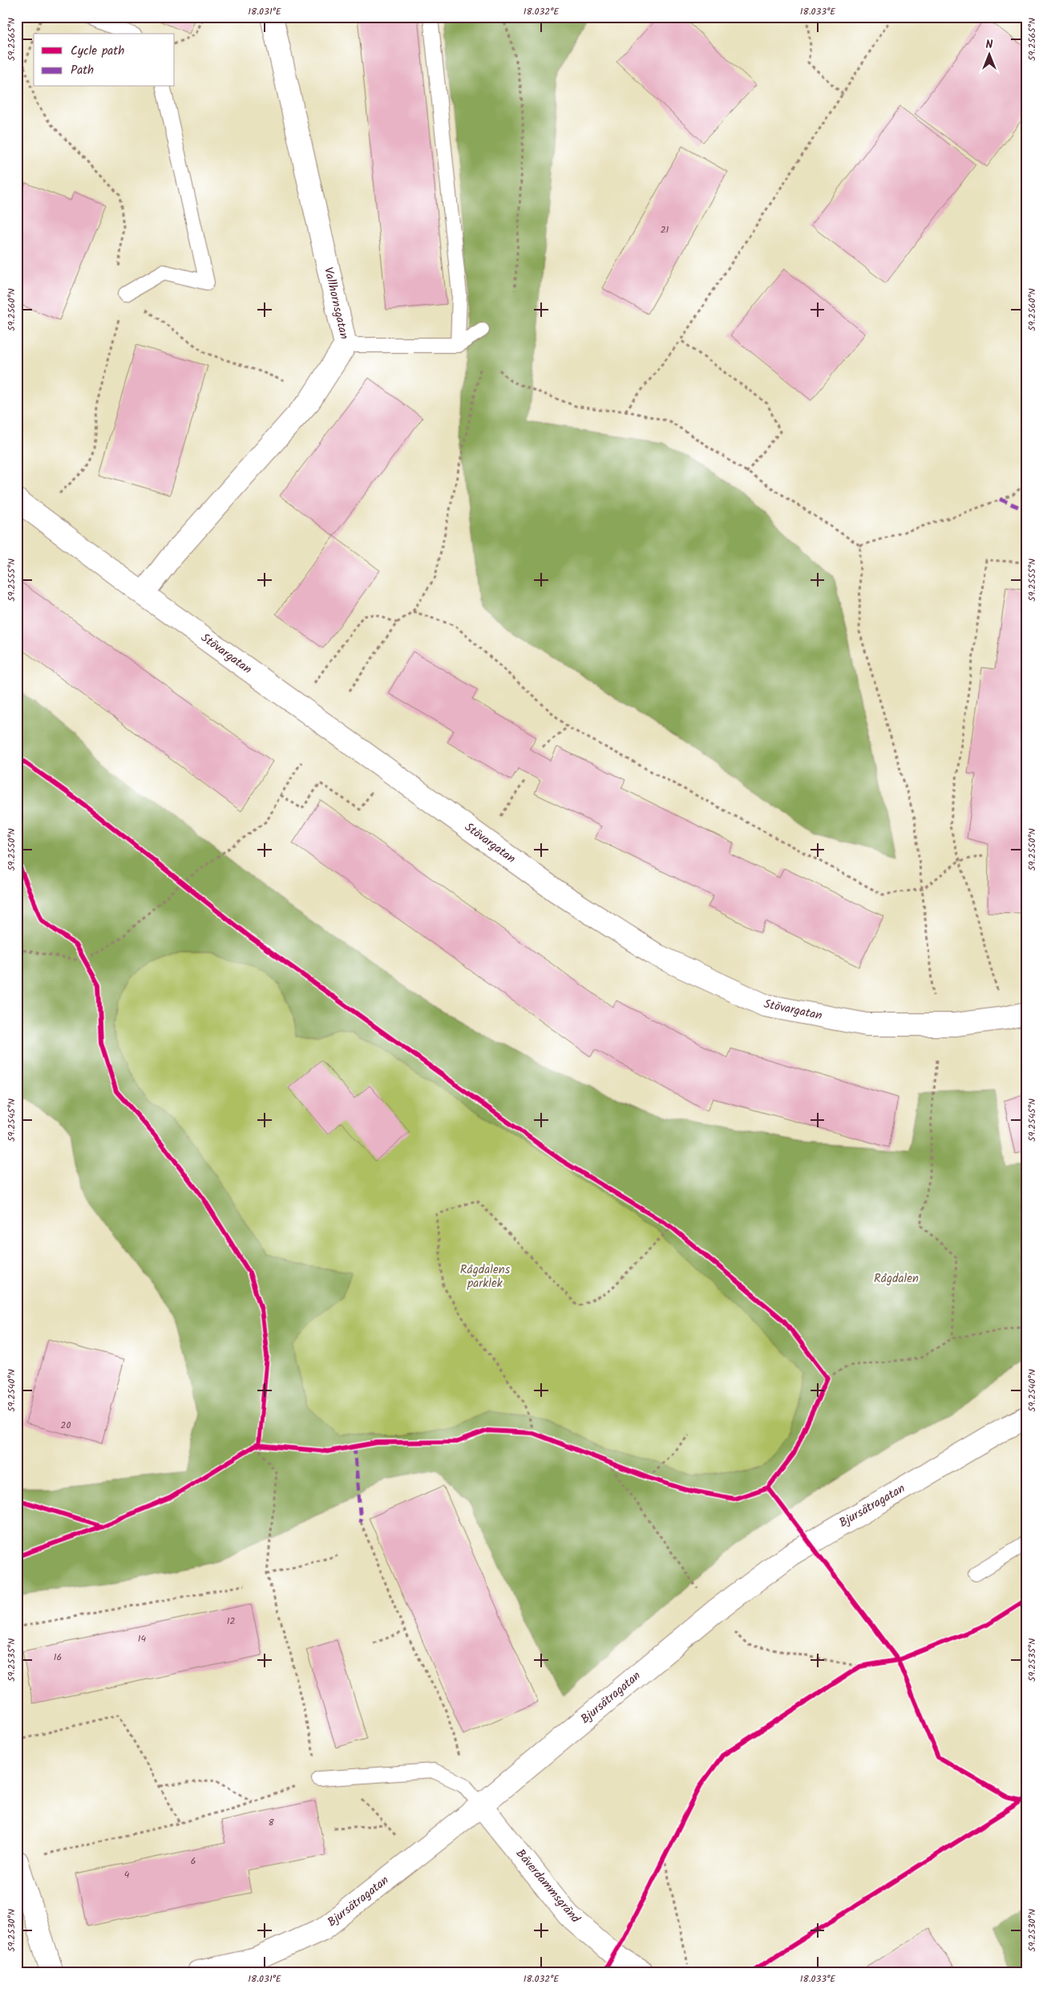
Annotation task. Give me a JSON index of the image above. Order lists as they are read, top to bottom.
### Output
{
  "streets": {
    "street": [
      "Vallhornsgatan",
      "Stövargatan",
      "Bjursätragatan",
      "Bäverdammsgränd"
    ]
  },
  "crossings": [
    ["Vallhornsgatan", "Stövargatan"],
    ["Bjursätragatan", "Bäverdammsgränd"]
  ],
  "parks": ["Rågdalens parklek", "Rågdalen"],
  "house_numbers": [
    "21",
    "20",
    "12",
    "14",
    "16",
    "8",
    "6",
    "4"
  ],
  "legend": ["Cycle path", "Path"],
  "north": "top",
  "coordinates": [
    "18.031°E",
    "18.032°E",
    "18.033°E",
    "59.2565°N",
    "59.2560°N",
    "59.2555°N",
    "59.2550°N",
    "59.2545°N",
    "59.2540°N",
    "59.2535°N",
    "59.2530°N"
  ]
}
